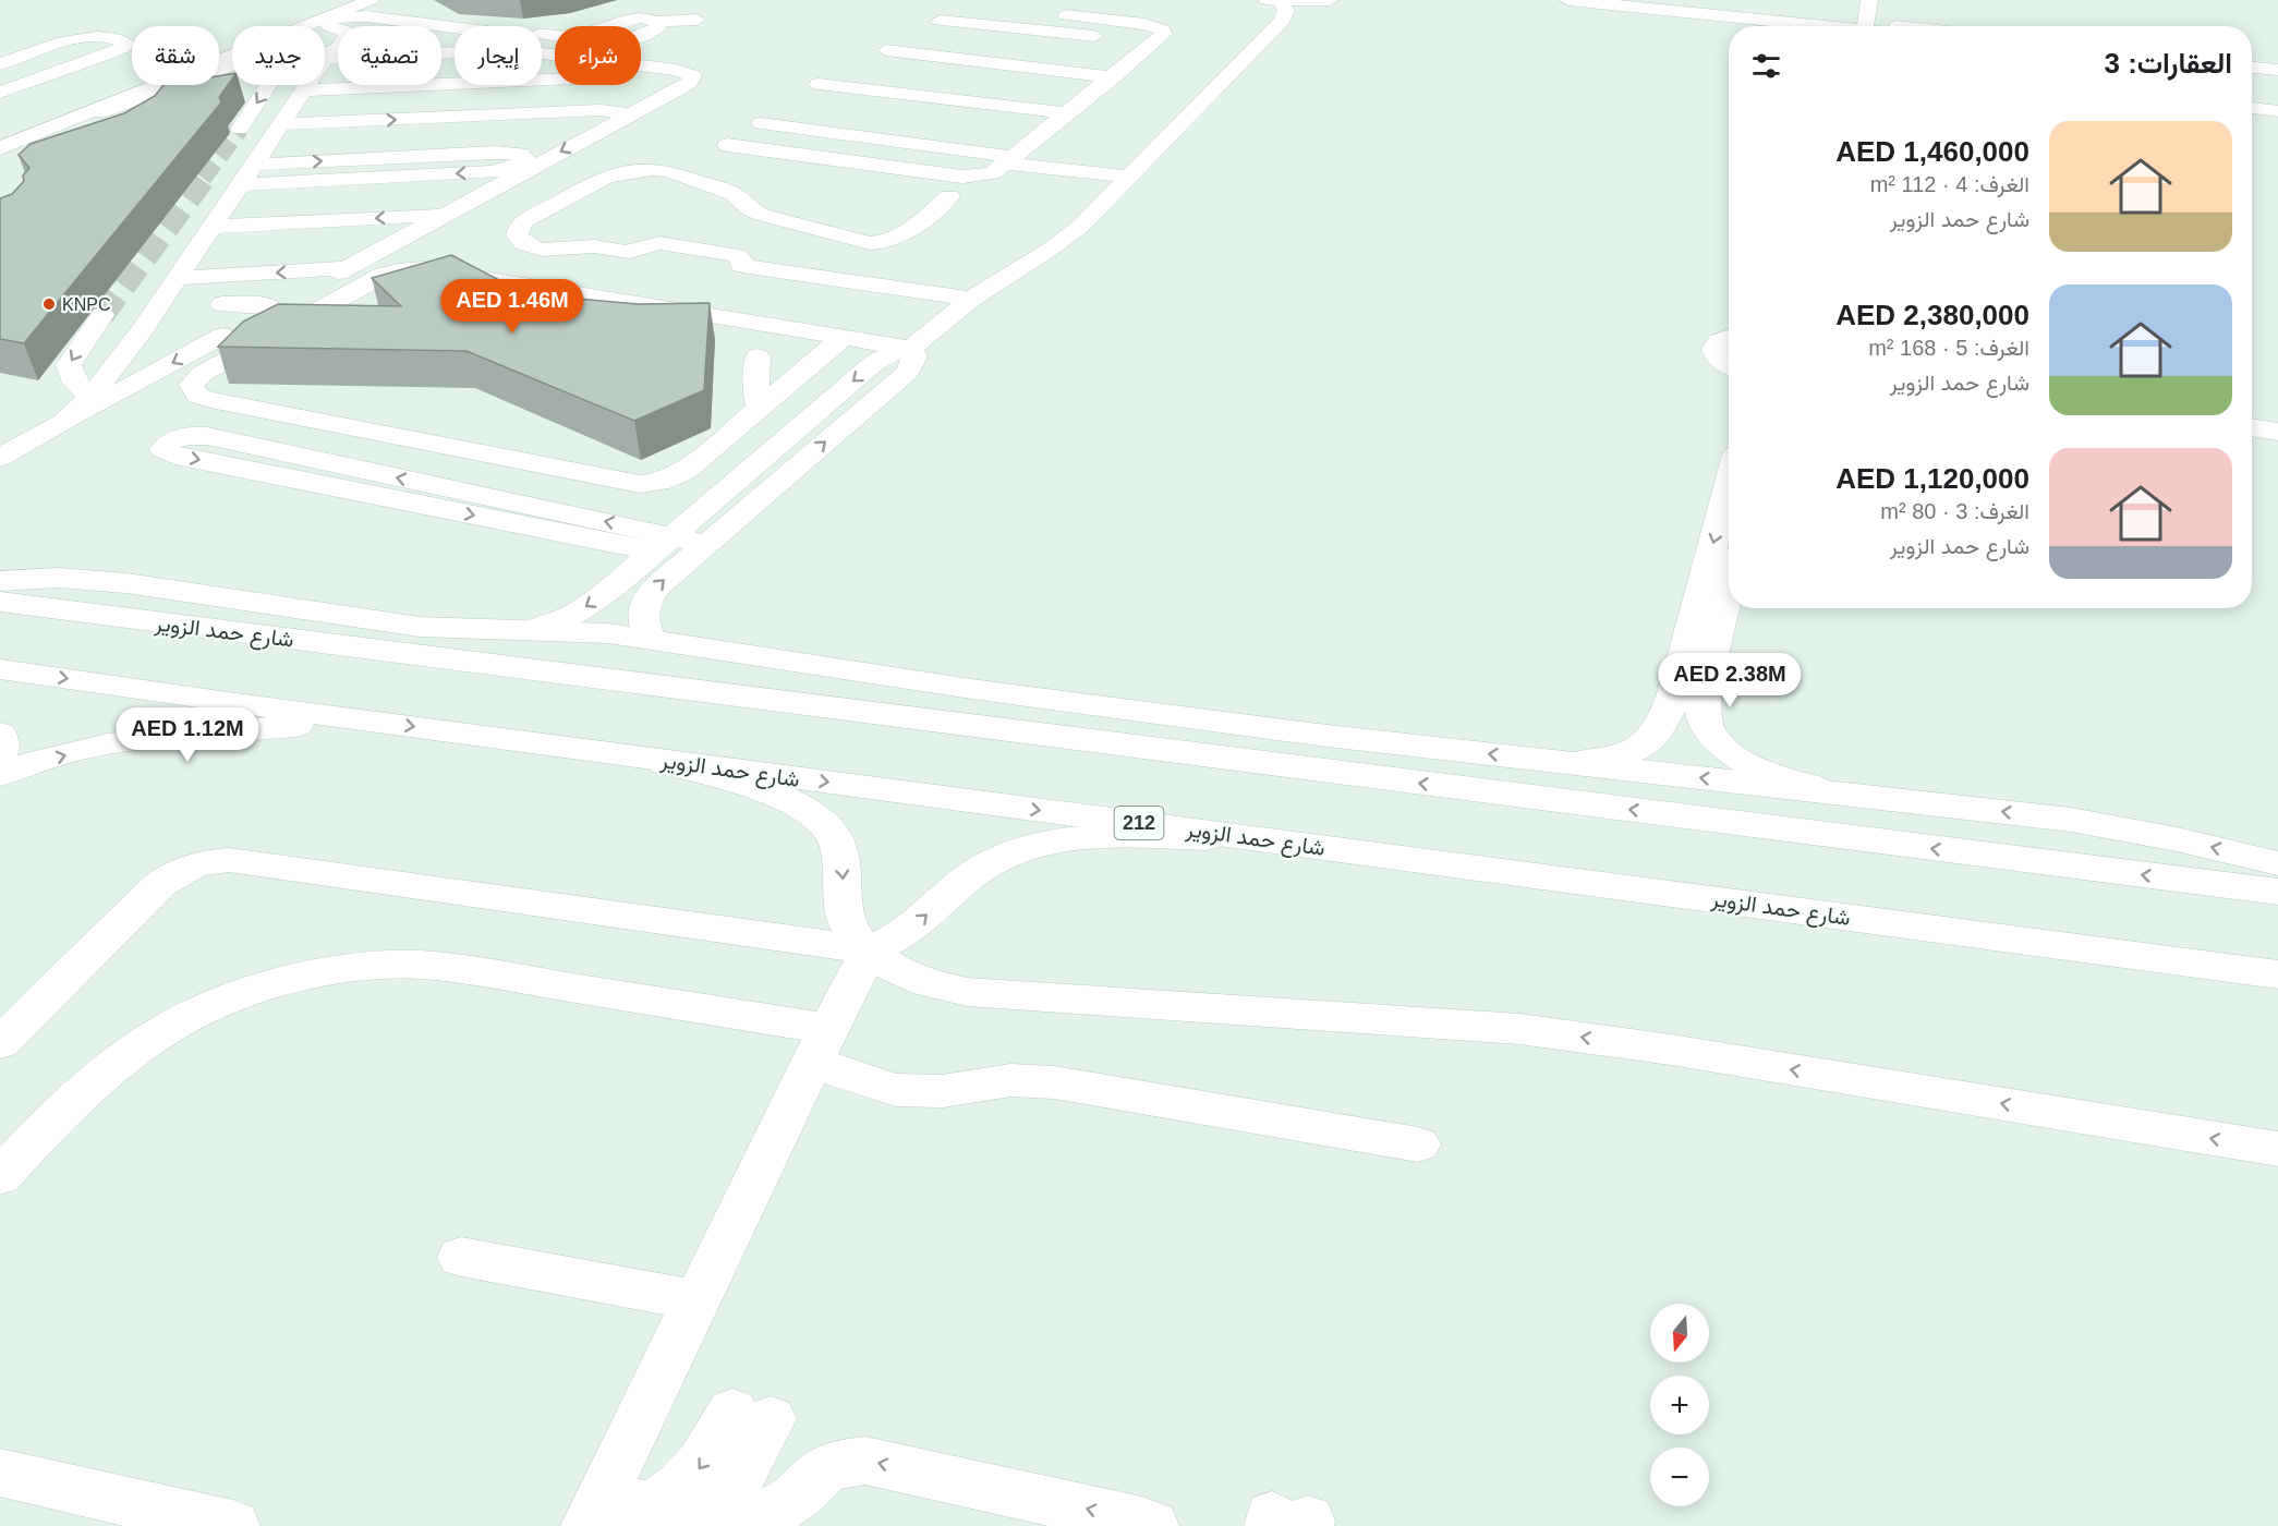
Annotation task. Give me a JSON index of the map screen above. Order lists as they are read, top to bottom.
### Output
{
  "streets": {
    "main road": ["شارع حمد الزوير", "212"]
  },
  "places": ["KNPC"],
  "north": "bottom",
  "page": {
    "chip": [
      "شراء",
      "إيجار",
      "تصفية",
      "جديد",
      "شقة"
    ],
    "heading": "العقارات: 3",
    "list": [
      {
        "name": "AED 1,460,000",
        "note": "الغرف: 4 · 112 m² · شارع حمد الزوير"
      },
      {
        "name": "AED 2,380,000",
        "note": "الغرف: 5 · 168 m² · شارع حمد الزوير"
      },
      {
        "name": "AED 1,120,000",
        "note": "الغرف: 3 · 80 m² · شارع حمد الزوير"
      }
    ],
    "price": ["AED 1.46M", "AED 2.38M", "AED 1.12M"],
    "map_buttons": ["+", "−"]
  }
}
